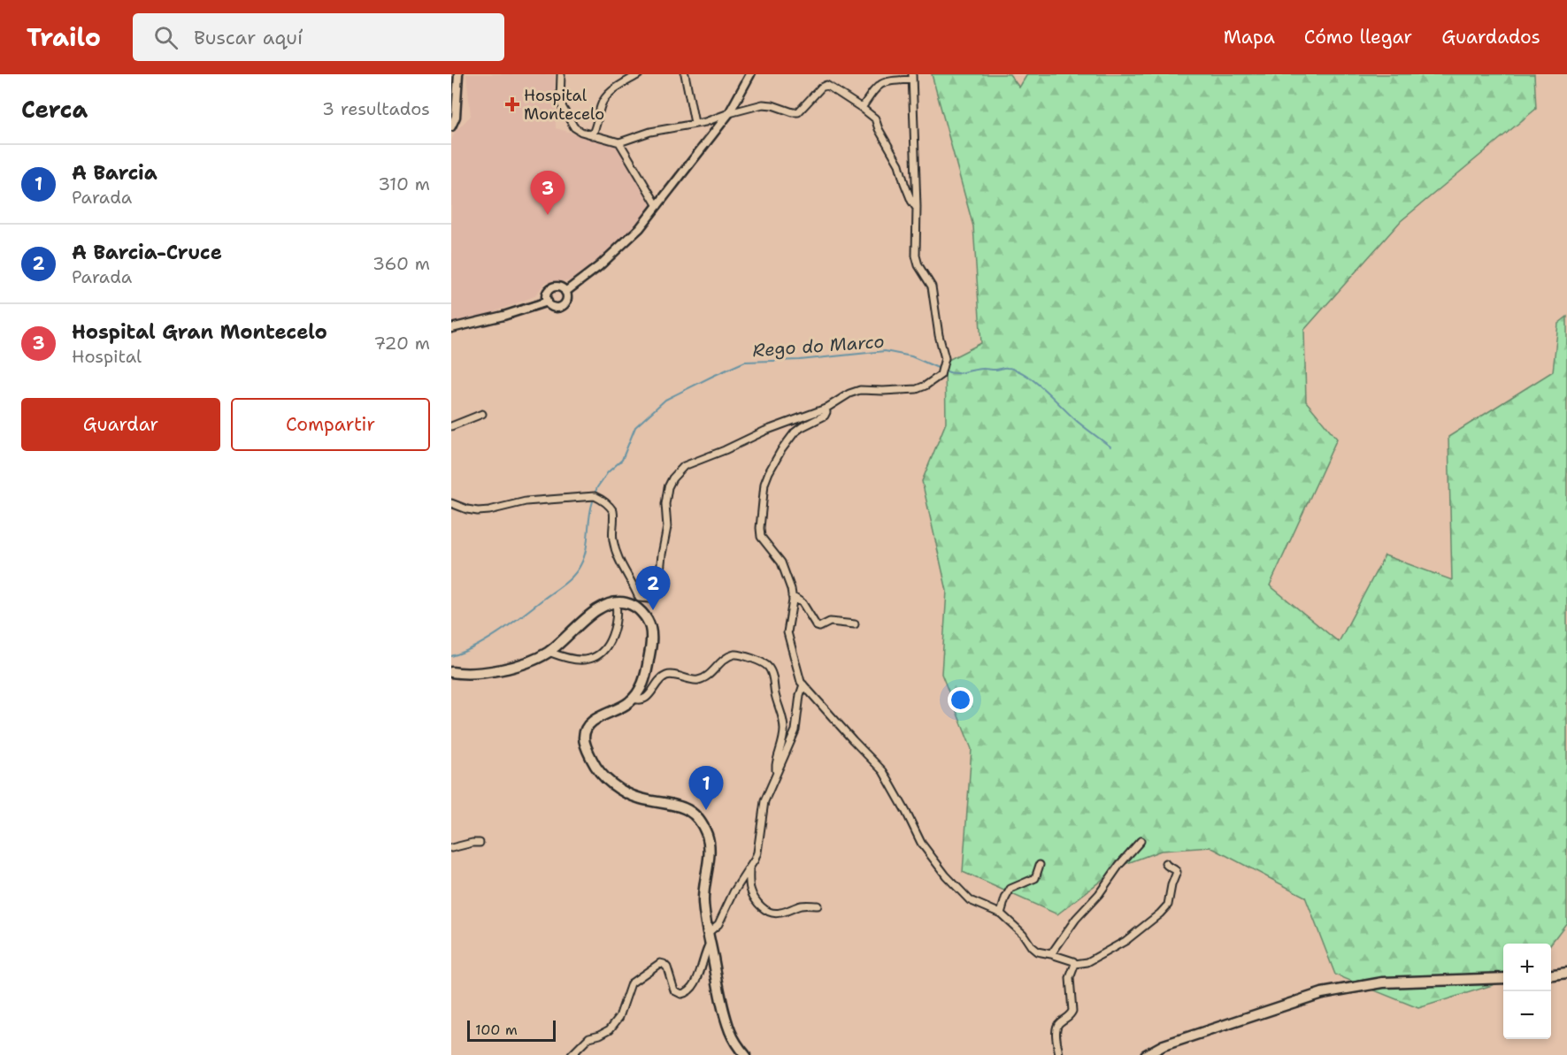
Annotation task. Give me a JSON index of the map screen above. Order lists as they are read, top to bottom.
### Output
{
  "water": ["Rego do Marco"],
  "places": {
    "health": ["Hospital Montecelo"]
  },
  "scale_bar": "100 m",
  "page": {
    "header": "Trailo",
    "search": "Buscar aquí",
    "nav": ["Mapa", "Cómo llegar", "Guardados"],
    "heading": ["Cerca", "3 resultados"],
    "list": [
      {
        "mark": "1",
        "name": "A Barcia",
        "note": "Parada",
        "value": "310 m"
      },
      {
        "mark": "2",
        "name": "A Barcia-Cruce",
        "note": "Parada",
        "value": "360 m"
      },
      {
        "mark": "3",
        "name": "Hospital Gran Montecelo",
        "note": "Hospital",
        "value": "720 m"
      }
    ],
    "pins": ["3", "2", "1"],
    "buttons": ["Guardar", "Compartir"],
    "map_buttons": ["+", "−"],
    "scale": "100 m"
  }
}
